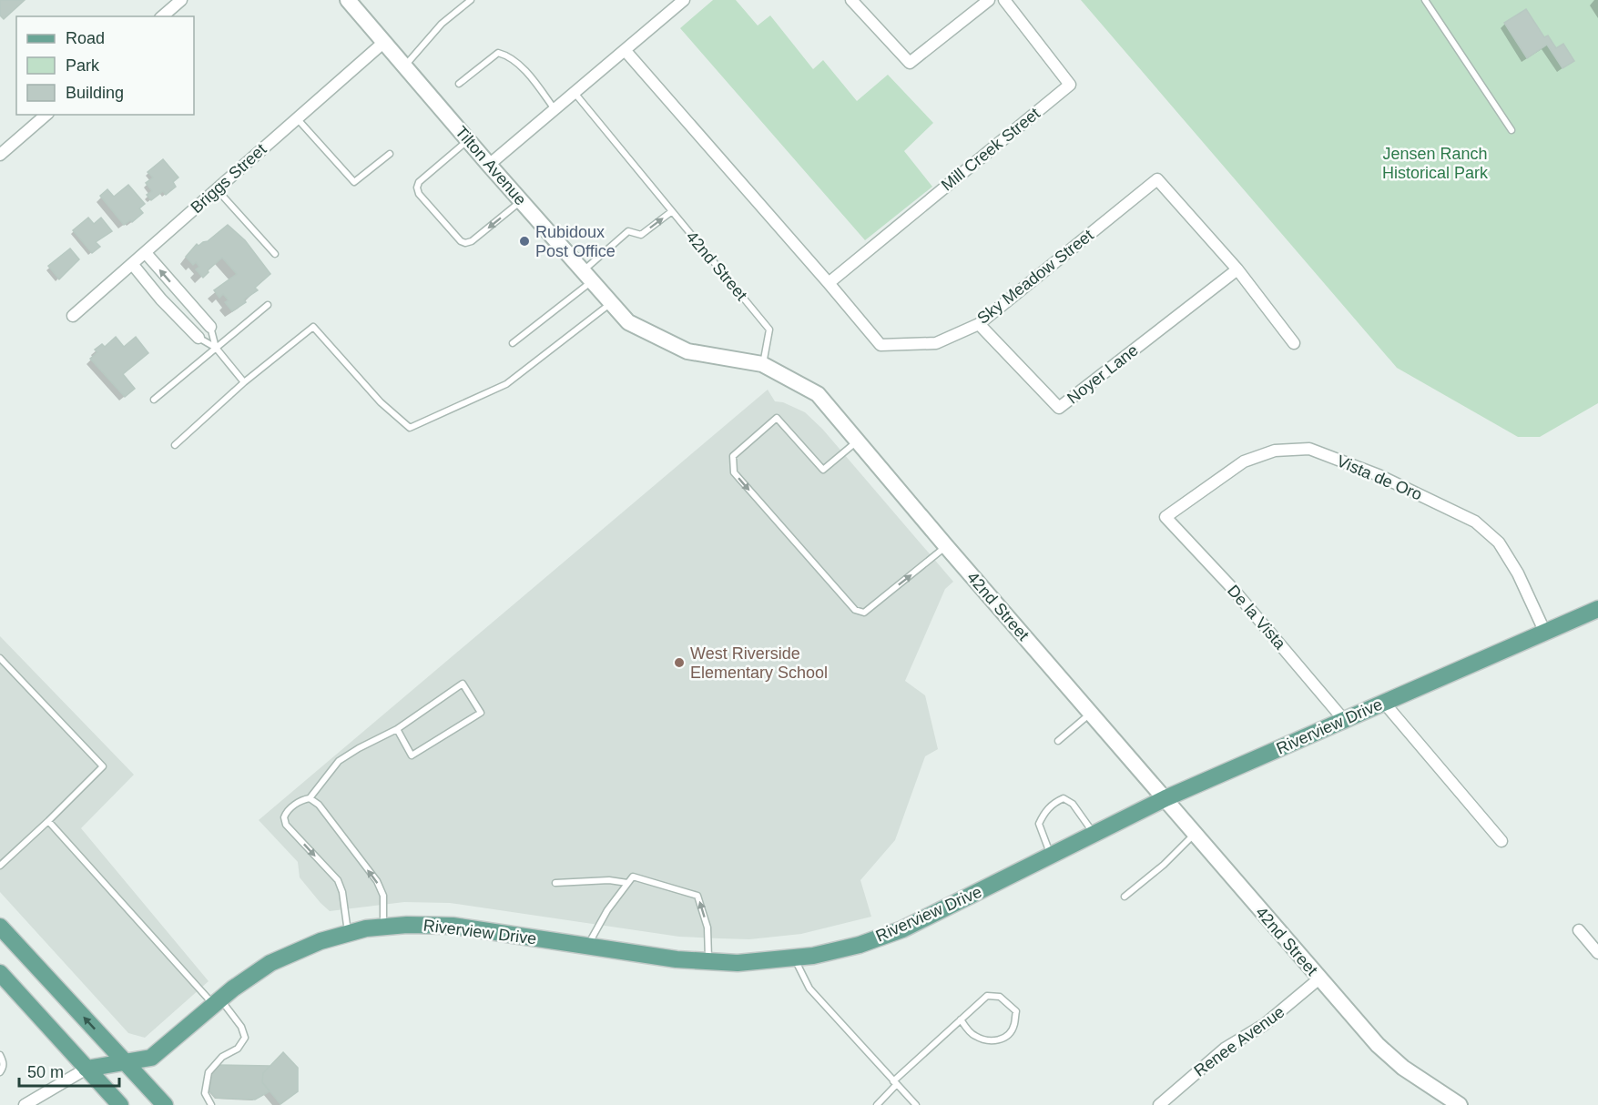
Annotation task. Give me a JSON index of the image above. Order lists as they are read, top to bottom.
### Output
{
  "streets": {
    "main road": ["Riverview Drive"],
    "street": [
      "Mill Creek Street",
      "Tilton Avenue",
      "Briggs Street",
      "42nd Street",
      "Sky Meadow Street",
      "Noyer Lane",
      "Vista de Oro",
      "De la Vista",
      "Renee Avenue"
    ]
  },
  "crossings": [
    ["Mill Creek Street", "Sky Meadow Street"],
    ["Tilton Avenue", "Briggs Street"],
    ["Tilton Avenue", "42nd Street"],
    ["42nd Street", "Riverview Drive"],
    ["42nd Street", "Renee Avenue"],
    ["Sky Meadow Street", "Noyer Lane"],
    ["Vista de Oro", "De la Vista"],
    ["Vista de Oro", "Riverview Drive"],
    ["De la Vista", "Riverview Drive"]
  ],
  "parks": ["Jensen Ranch Historical Park"],
  "places": ["Rubidoux Post Office", "West Riverside Elementary School"],
  "legend": ["Road", "Park", "Building"],
  "scale_bar": "50 m"
}
